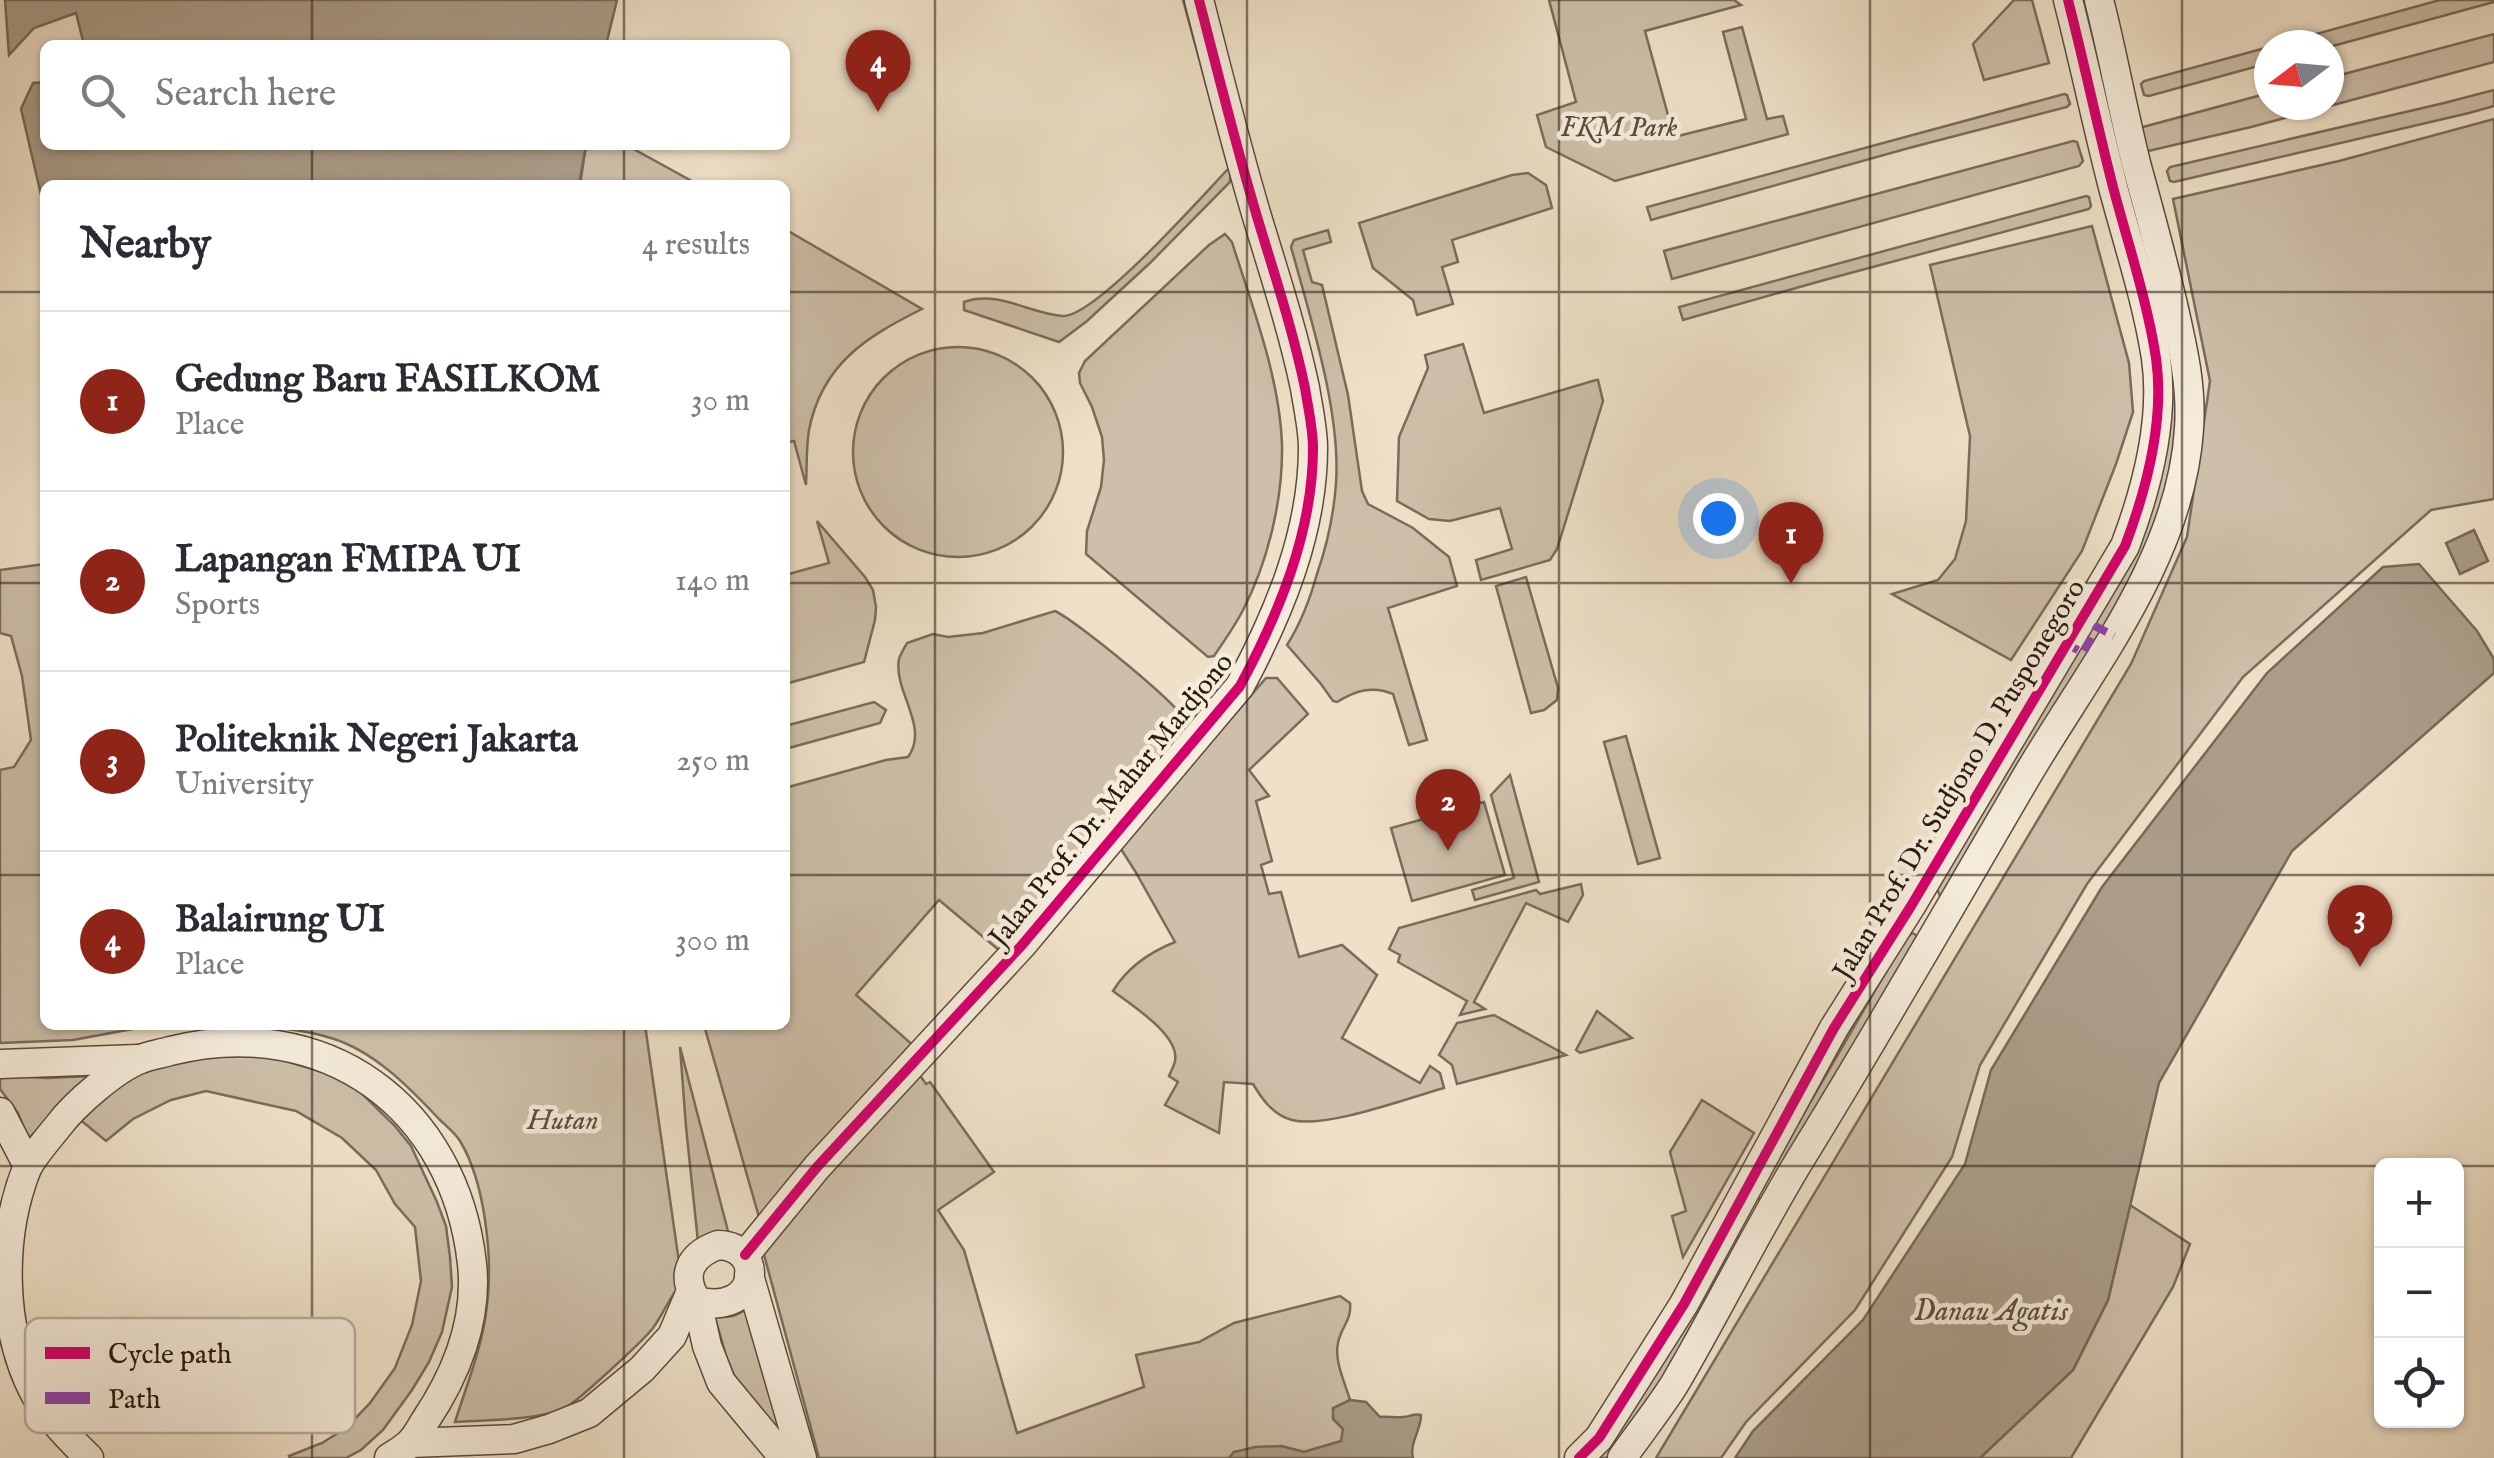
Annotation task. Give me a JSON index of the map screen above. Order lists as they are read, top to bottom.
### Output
{
  "streets": {
    "street": ["Jalan Prof. Dr. Sudjono D. Pusponegoro", "Jalan Prof. Dr. Mahar Mardjono"]
  },
  "water": ["Danau Agatis"],
  "parks": ["FKM Park", "Hutan"],
  "legend": ["Cycle path", "Path"],
  "north": "left",
  "page": {
    "pins": [
      "4",
      "1",
      "2",
      "3"
    ],
    "search": "Search here",
    "heading": ["Nearby", "4 results"],
    "list": [
      {
        "mark": "1",
        "name": "Gedung Baru FASILKOM",
        "note": "Place",
        "value": "30 m"
      },
      {
        "mark": "2",
        "name": "Lapangan FMIPA UI",
        "note": "Sports",
        "value": "140 m"
      },
      {
        "mark": "3",
        "name": "Politeknik Negeri Jakarta",
        "note": "University",
        "value": "250 m"
      },
      {
        "mark": "4",
        "name": "Balairung UI",
        "note": "Place",
        "value": "300 m"
      }
    ],
    "map_buttons": ["+", "−"]
  }
}
